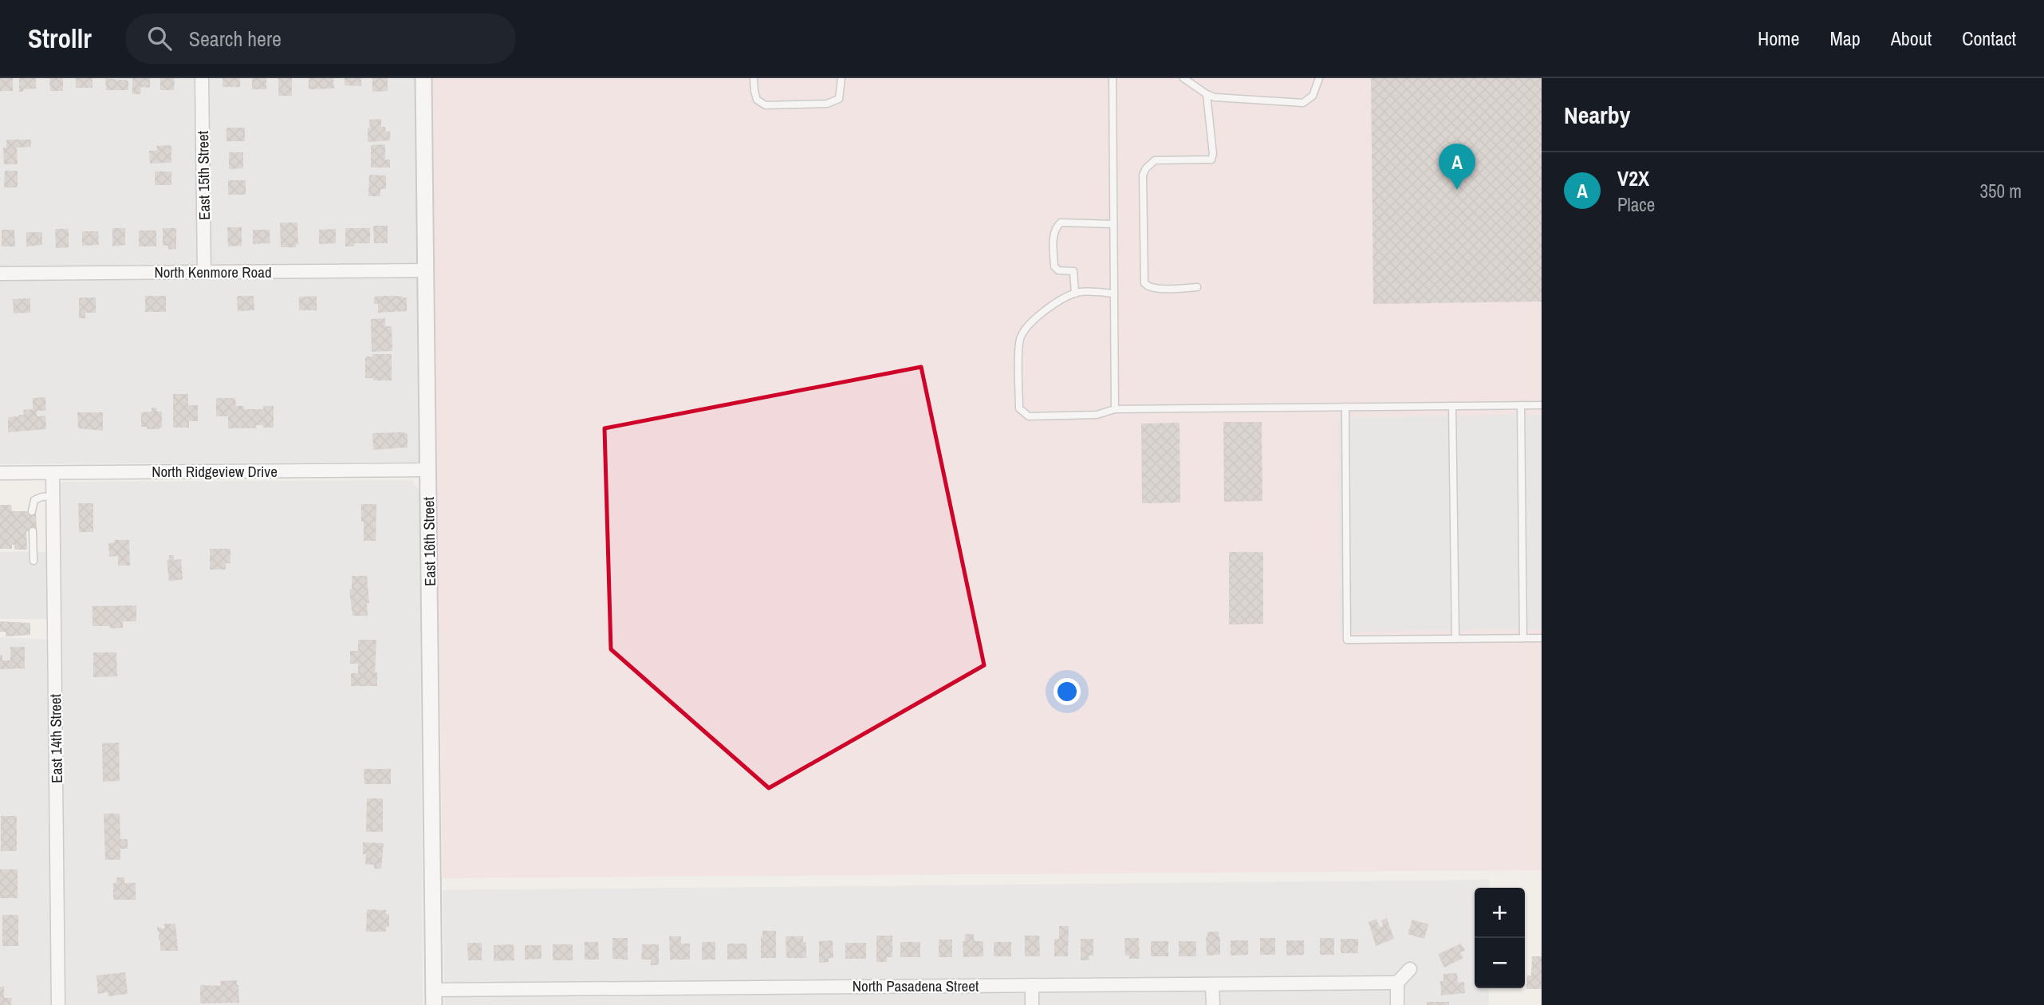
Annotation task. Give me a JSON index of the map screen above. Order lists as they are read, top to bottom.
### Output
{
  "streets": {
    "street": [
      "East 15th Street",
      "North Kenmore Road",
      "North Ridgeview Drive",
      "East 16th Street",
      "East 14th Street",
      "North Pasadena Street"
    ]
  },
  "crossings": [
    ["East 15th Street", "North Kenmore Road"],
    ["North Kenmore Road", "East 16th Street"],
    ["North Ridgeview Drive", "East 16th Street"],
    ["North Ridgeview Drive", "East 14th Street"],
    ["East 16th Street", "North Pasadena Street"]
  ],
  "page": {
    "header": "Strollr",
    "search": "Search here",
    "nav": [
      "Home",
      "Map",
      "About",
      "Contact"
    ],
    "heading": "Nearby",
    "pins": "A",
    "list": [
      {
        "mark": "A",
        "name": "V2X",
        "note": "Place",
        "value": "350 m"
      }
    ],
    "map_buttons": ["+", "−"]
  }
}
